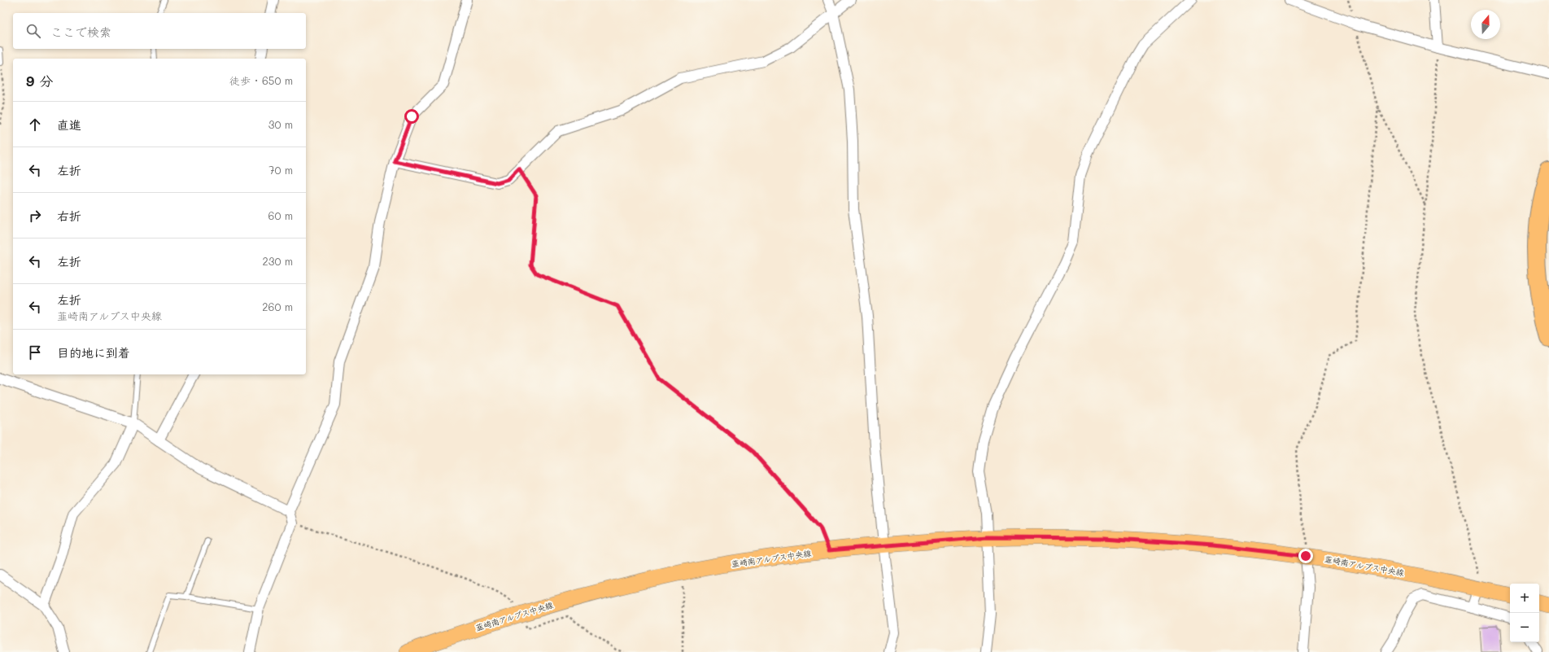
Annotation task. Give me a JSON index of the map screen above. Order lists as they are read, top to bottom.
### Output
{
  "streets": {
    "main road": ["韮崎南アルプス中央線"]
  },
  "north": "top",
  "page": {
    "search": "ここで検索",
    "heading": ["9 分", "徒歩 · 650 m"],
    "list": [
      ["直進", "30 m"],
      ["左折", "70 m"],
      ["右折", "60 m"],
      ["左折", "230 m"],
      ["左折", "韮崎南アルプス中央線", "260 m"],
      "目的地に到着"
    ],
    "map_buttons": ["+", "−"]
  }
}
